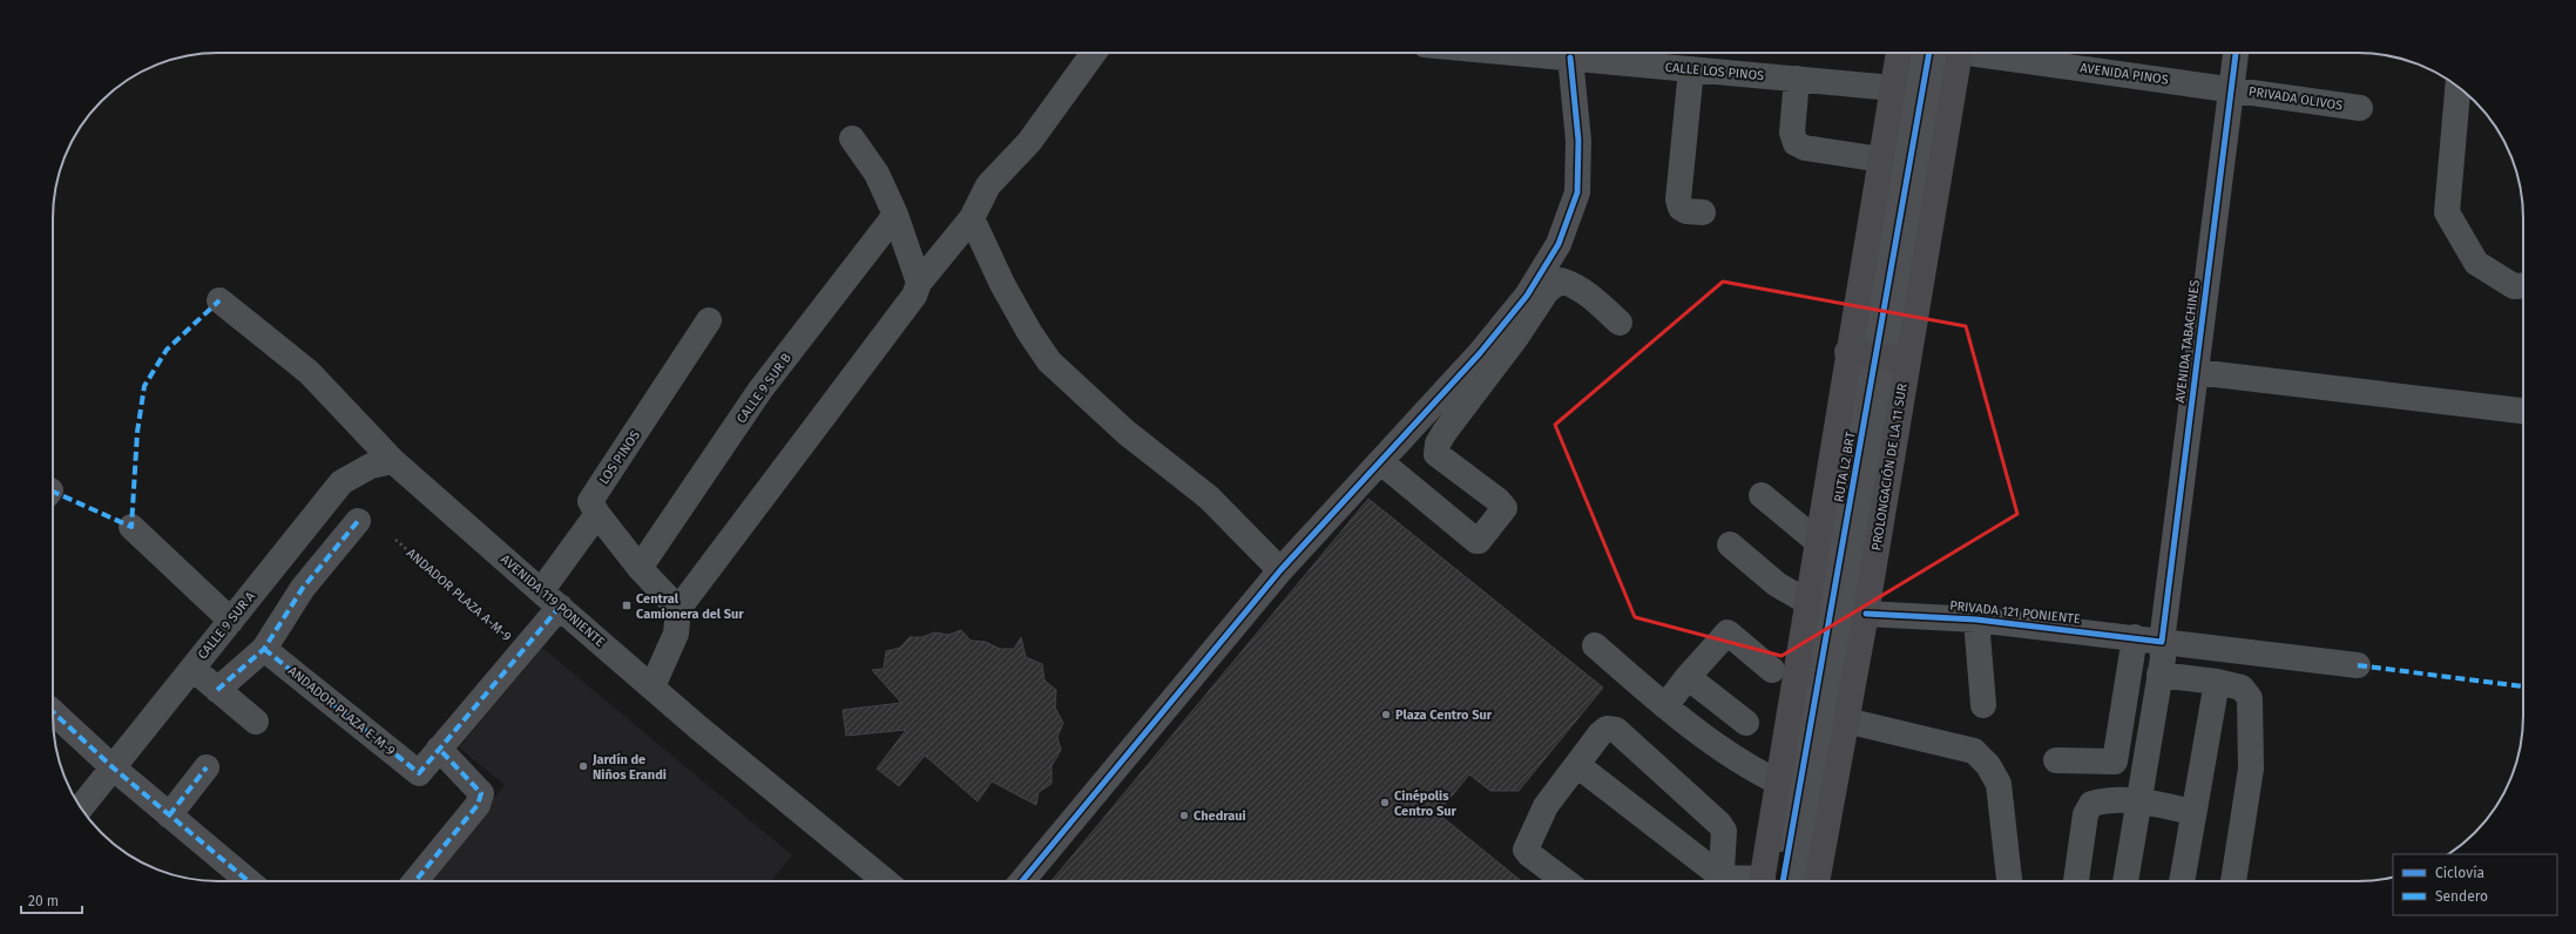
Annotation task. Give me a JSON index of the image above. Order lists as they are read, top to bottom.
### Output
{
  "streets": {
    "main road": ["PROLONGACIÓN DE LA 11 SUR"],
    "street": [
      "CALLE LOS PINOS",
      "AVENIDA PINOS",
      "PRIVADA OLIVOS",
      "AVENIDA TABACHINES",
      "CALLE 9 SUR B",
      "LOS PINOS",
      "RUTA L2 BRT",
      "ANDADOR PLAZA A-M-9",
      "AVENIDA 119 PONIENTE",
      "PRIVADA 121 PONIENTE",
      "CALLE 9 SUR A",
      "ANDADOR PLAZA E-M-9"
    ]
  },
  "crossings": [
    ["CALLE LOS PINOS", "PROLONGACIÓN DE LA 11 SUR"],
    ["AVENIDA PINOS", "PRIVADA OLIVOS"],
    ["AVENIDA PINOS", "AVENIDA TABACHINES"],
    ["PRIVADA OLIVOS", "AVENIDA TABACHINES"],
    ["AVENIDA TABACHINES", "PRIVADA 121 PONIENTE"],
    ["RUTA L2 BRT", "PROLONGACIÓN DE LA 11 SUR"],
    ["PROLONGACIÓN DE LA 11 SUR", "PRIVADA 121 PONIENTE"],
    ["ANDADOR PLAZA A-M-9", "AVENIDA 119 PONIENTE"],
    ["ANDADOR PLAZA A-M-9", "ANDADOR PLAZA E-M-9"],
    ["AVENIDA 119 PONIENTE", "CALLE 9 SUR A"]
  ],
  "places": {
    "transit": ["Central Camionera del Sur"],
    "other": [
      "Plaza Centro Sur",
      "Jardín de Niños Erandi",
      "Cinépolis Centro Sur",
      "Chedraui"
    ]
  },
  "legend": ["Ciclovía", "Sendero"],
  "scale_bar": "20 m"
}
